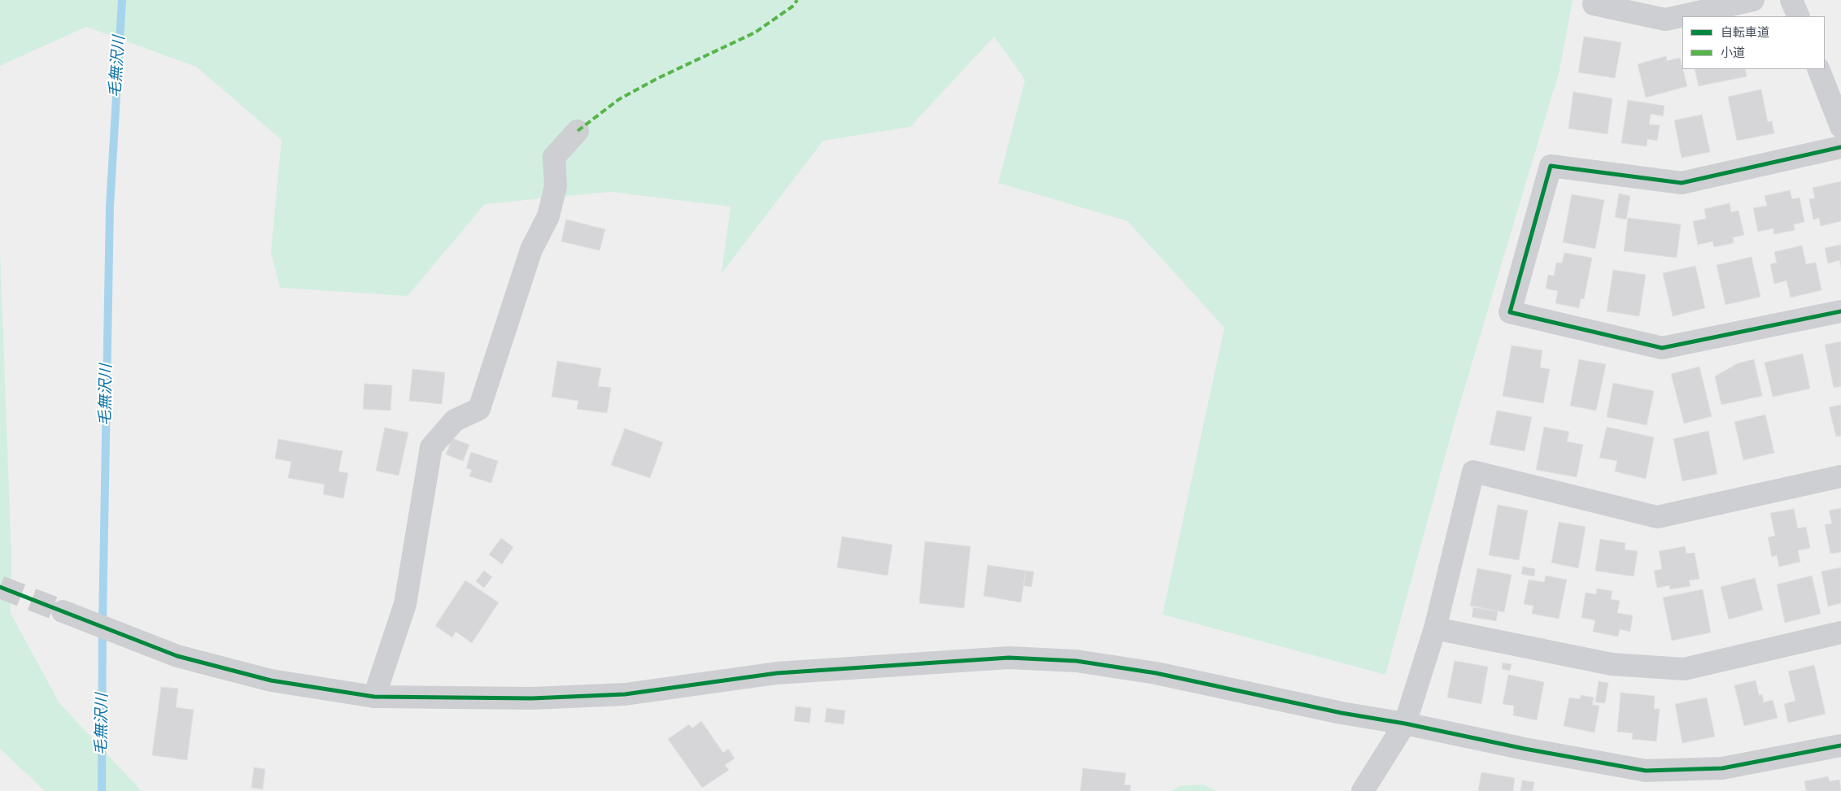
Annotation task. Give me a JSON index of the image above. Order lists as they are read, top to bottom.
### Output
{
  "water": ["毛無沢川"],
  "legend": ["自転車道", "小道"]
}
